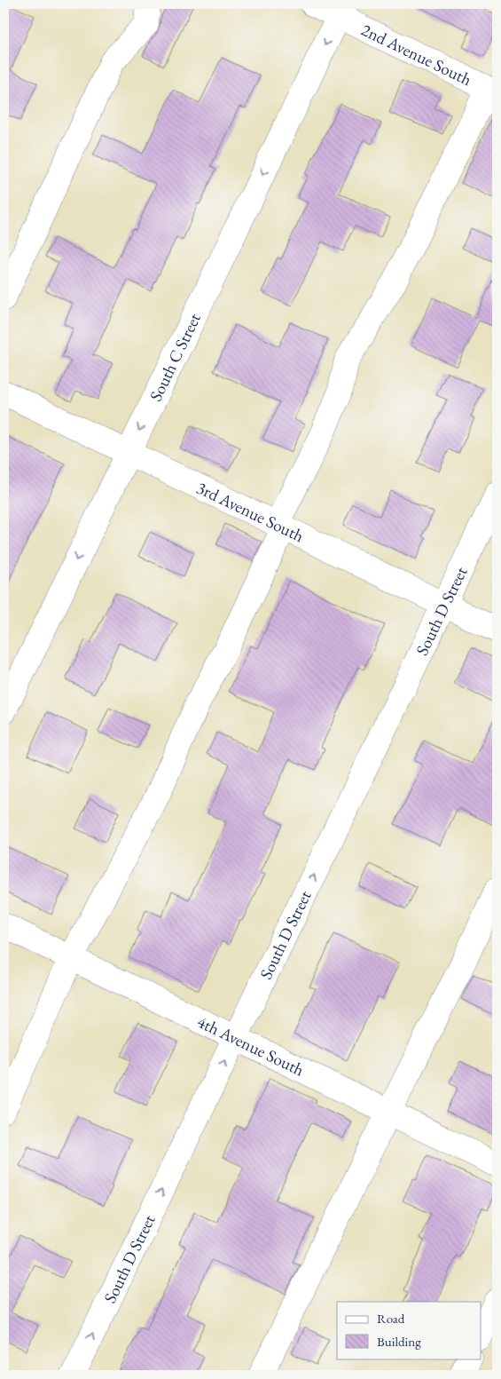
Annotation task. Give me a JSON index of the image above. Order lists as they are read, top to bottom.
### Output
{
  "streets": {
    "street": [
      "2nd Avenue South",
      "South C Street",
      "3rd Avenue South",
      "South D Street",
      "4th Avenue South"
    ]
  },
  "crossings": [
    ["2nd Avenue South", "South C Street"],
    ["South C Street", "3rd Avenue South"],
    ["3rd Avenue South", "South D Street"],
    ["South D Street", "4th Avenue South"]
  ],
  "legend": ["Road", "Building"]
}
